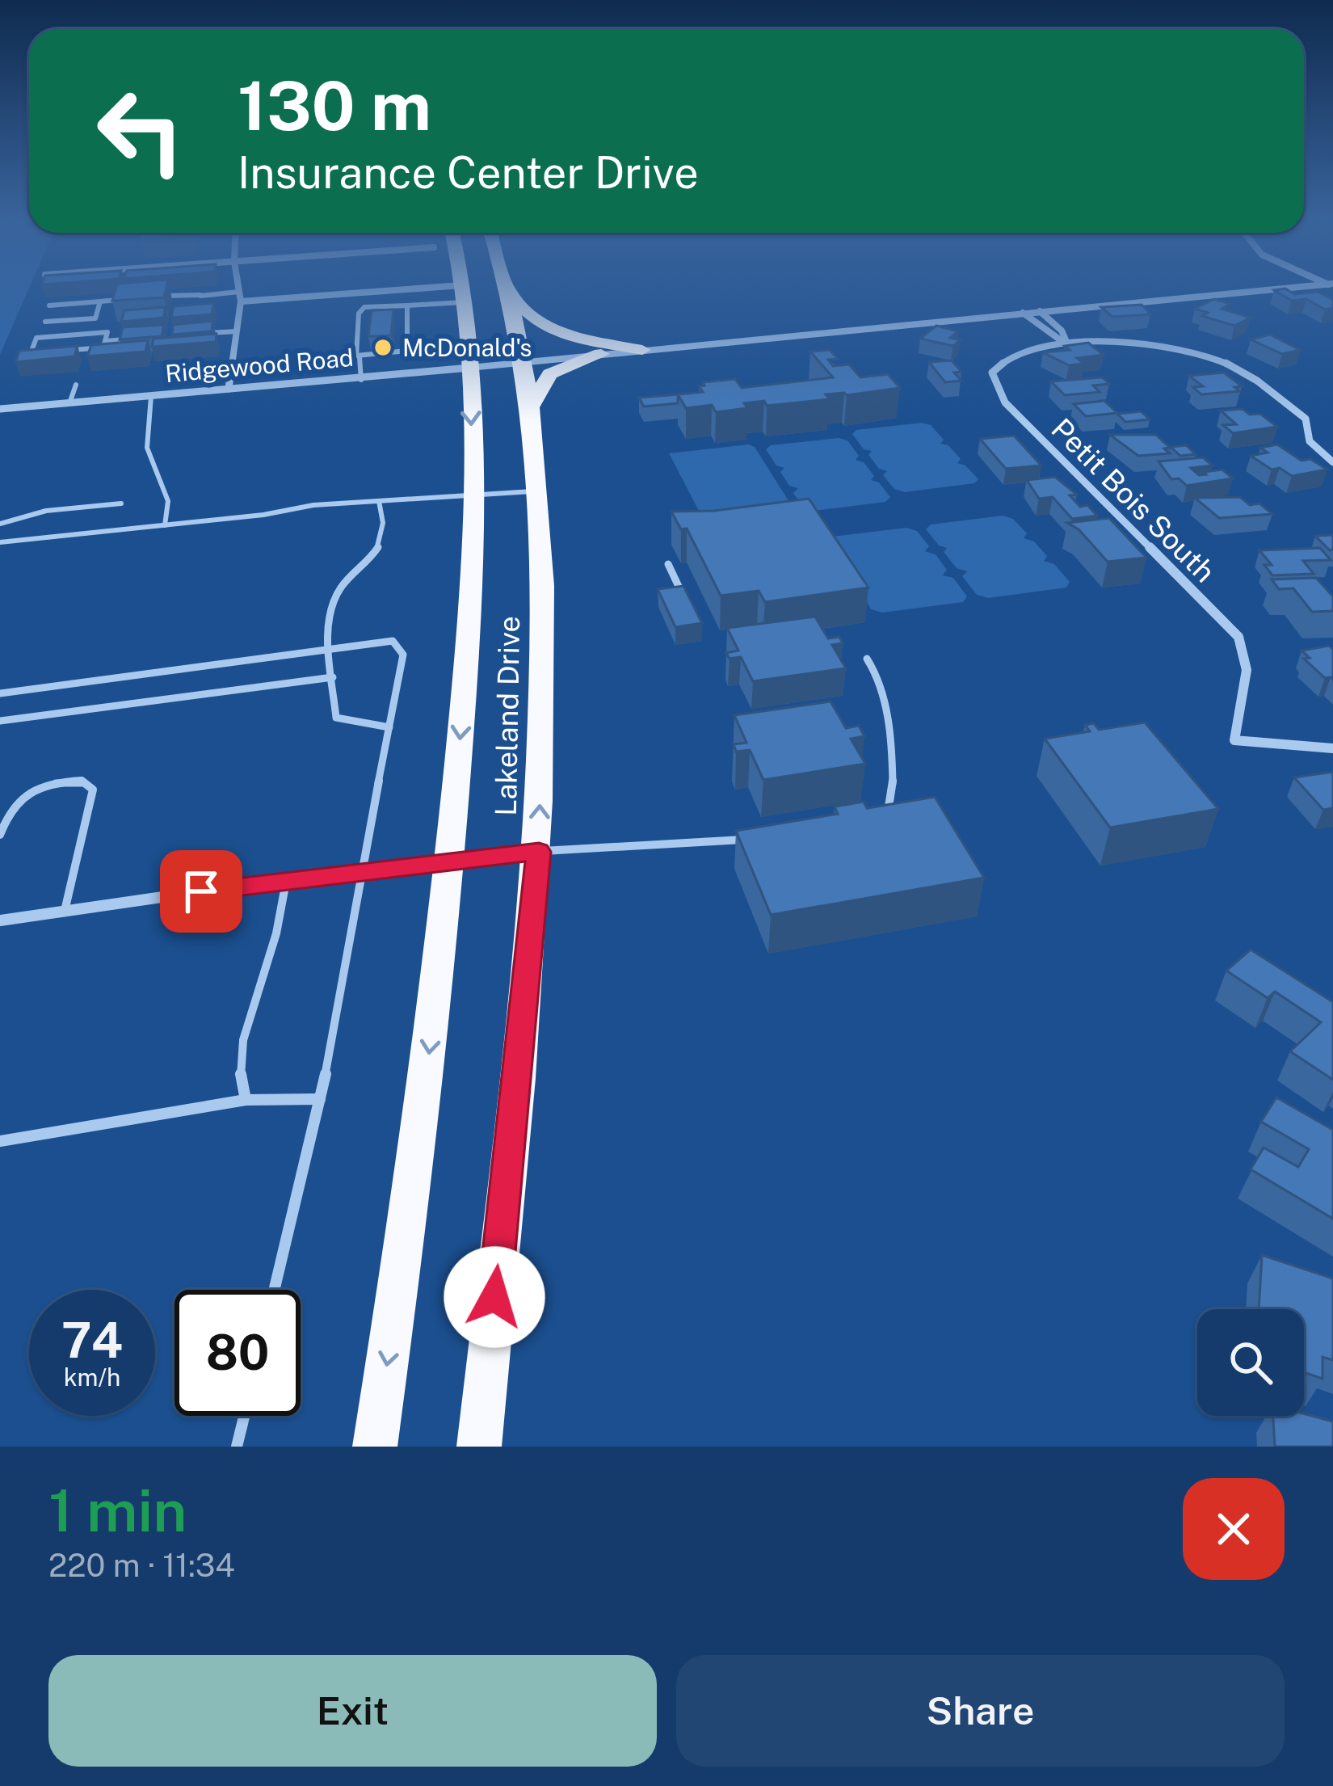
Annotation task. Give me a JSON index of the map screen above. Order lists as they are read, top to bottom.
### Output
{
  "streets": {
    "highway": ["Lakeland Drive"],
    "street": ["Ridgewood Road", "Petit Bois South"]
  },
  "crossings": [
    ["Ridgewood Road", "Lakeland Drive"]
  ],
  "places": ["McDonald's"],
  "page": {
    "turn": ["130 m", "Insurance Center Drive"],
    "speed": "74 km/h",
    "limit": "80",
    "heading": ["1 min", "220 m · 11:34"],
    "buttons": ["Exit", "Share"]
  }
}
